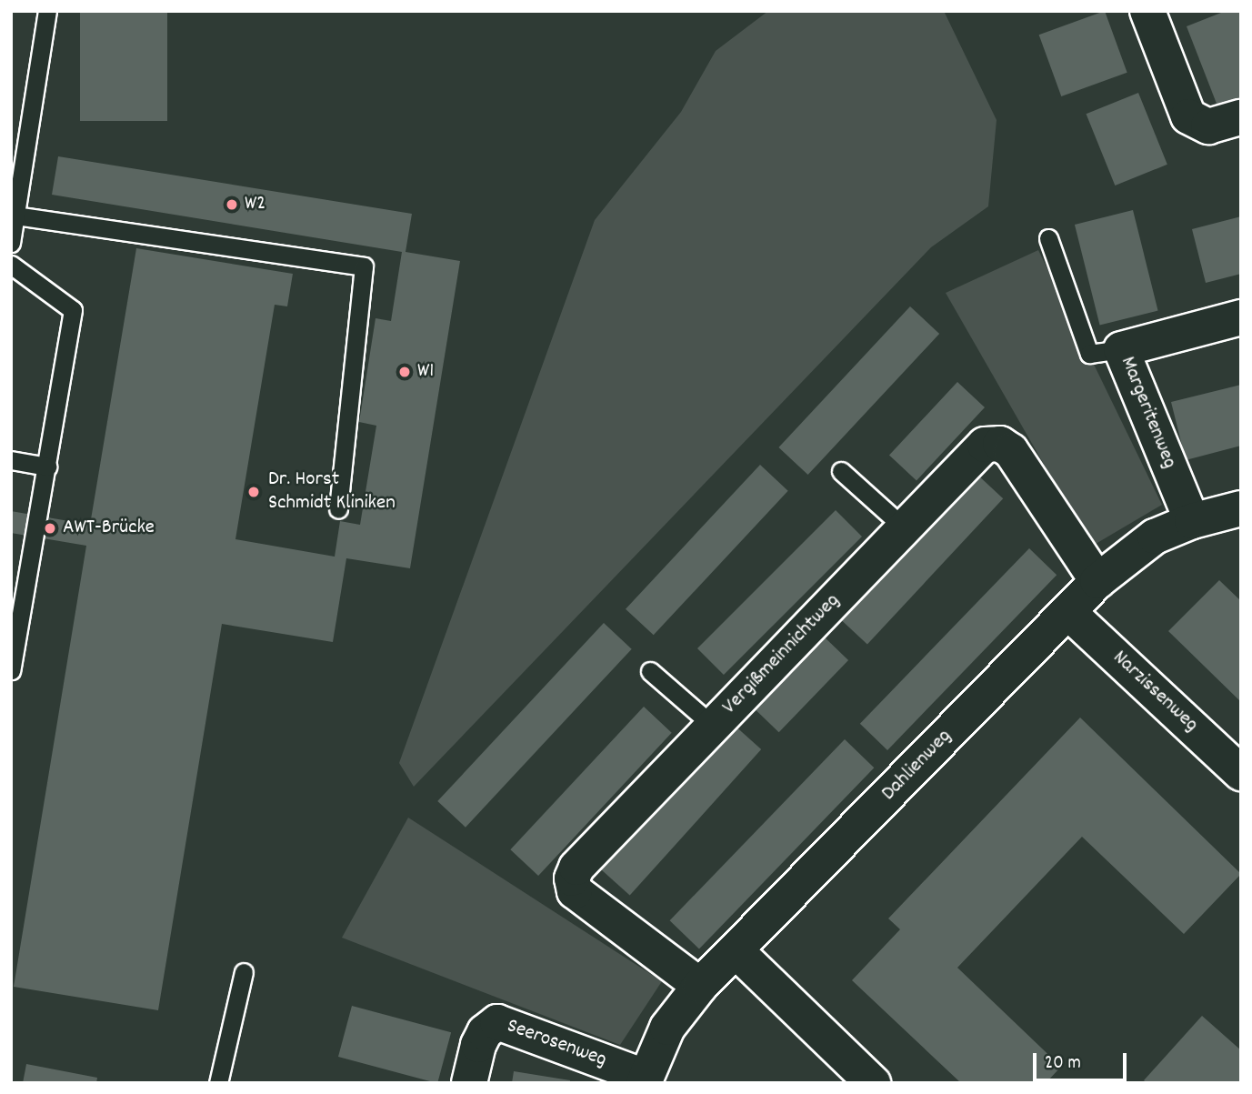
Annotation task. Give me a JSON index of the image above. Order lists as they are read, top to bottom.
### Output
{
  "streets": {
    "street": [
      "Margeritenweg",
      "Vergißmeinnichtweg",
      "Narzissenweg",
      "Dahlienweg",
      "Seerosenweg"
    ]
  },
  "crossings": [
    ["Margeritenweg", "Dahlienweg"],
    ["Vergißmeinnichtweg", "Dahlienweg"],
    ["Narzissenweg", "Dahlienweg"],
    ["Dahlienweg", "Seerosenweg"]
  ],
  "places": [
    "W2",
    "W1",
    "Dr. Horst Schmidt Kliniken",
    "AWT-Brücke"
  ],
  "scale_bar": "20 m"
}
